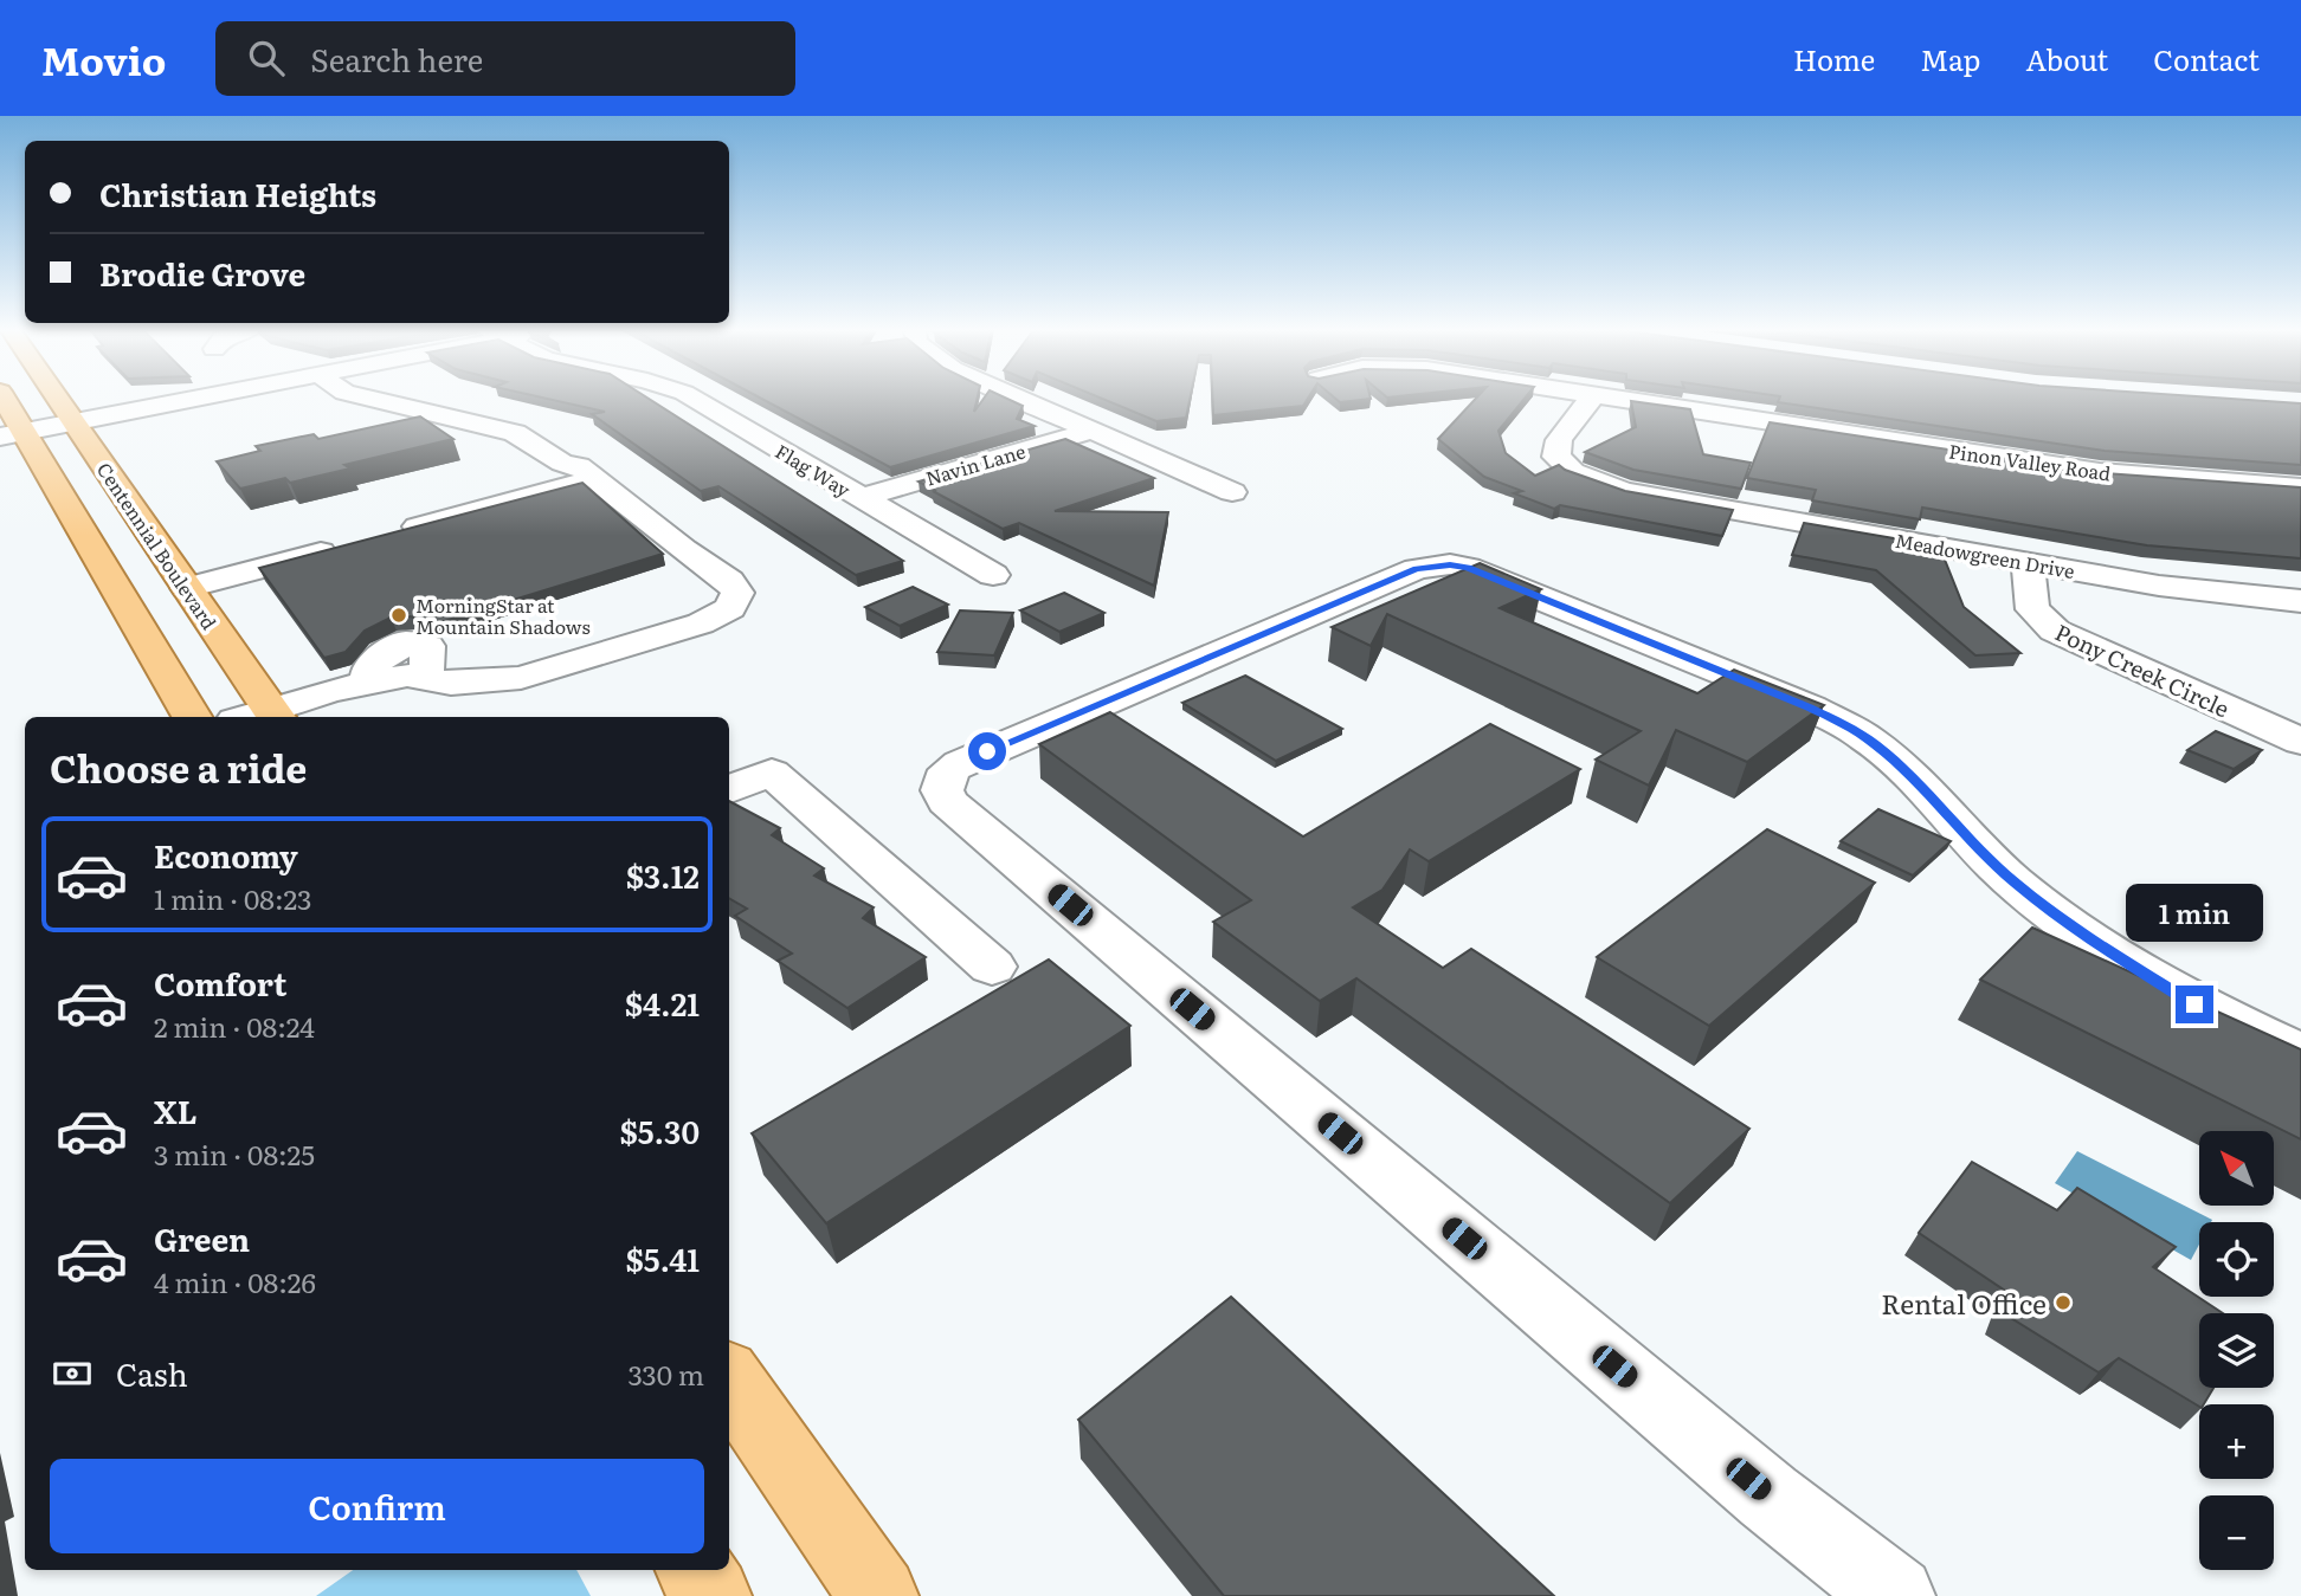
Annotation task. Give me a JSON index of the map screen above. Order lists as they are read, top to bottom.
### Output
{
  "streets": {
    "main road": ["Centennial Boulevard"],
    "street": [
      "Pinon Valley Road",
      "Navin Lane",
      "Flag Way",
      "Meadowgreen Drive",
      "Pony Creek Circle"
    ]
  },
  "crossings": [
    ["Navin Lane", "Flag Way"],
    ["Meadowgreen Drive", "Pony Creek Circle"]
  ],
  "places": ["MorningStar at Mountain Shadows", "Rental Office"],
  "north": "top left",
  "page": {
    "header": "Movio",
    "search": "Search here",
    "nav": [
      "Home",
      "Map",
      "About",
      "Contact"
    ],
    "banner": ["Christian Heights", "Brodie Grove"],
    "heading": "Choose a ride",
    "list": [
      {
        "name": "Economy",
        "note": "1 min · 08:23",
        "value": "$3.12"
      },
      {
        "name": "Comfort",
        "note": "2 min · 08:24",
        "value": "$4.21"
      },
      {
        "name": "XL",
        "note": "3 min · 08:25",
        "value": "$5.30"
      },
      {
        "name": "Green",
        "note": "4 min · 08:26",
        "value": "$5.41"
      }
    ],
    "bubble": "1 min",
    "map_buttons": ["+", "−"],
    "pay": ["Cash", "330 m"],
    "buttons": "Confirm"
  }
}
